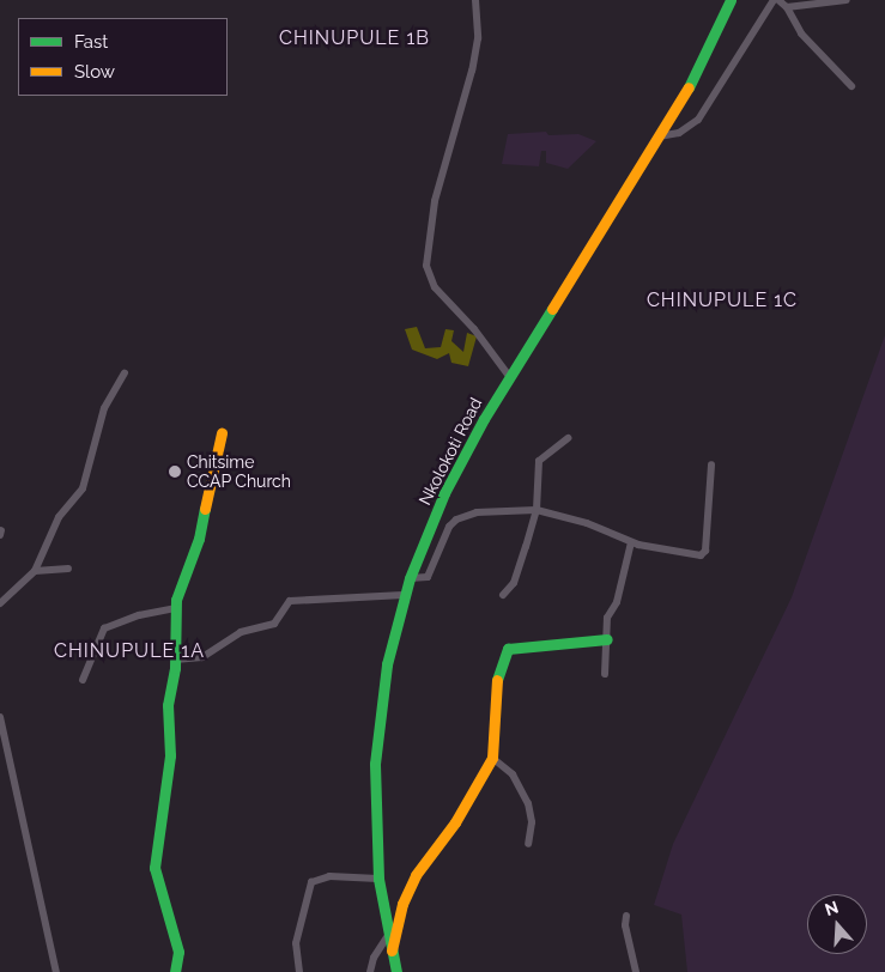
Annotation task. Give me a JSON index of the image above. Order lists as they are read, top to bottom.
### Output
{
  "streets": {
    "main road": ["Nkolokoti Road"]
  },
  "districts": ["CHINUPULE 1B", "CHINUPULE 1C", "CHINUPULE 1A"],
  "places": ["Chitsime CCAP Church"],
  "legend": ["Fast", "Slow"],
  "north": "top"
}
